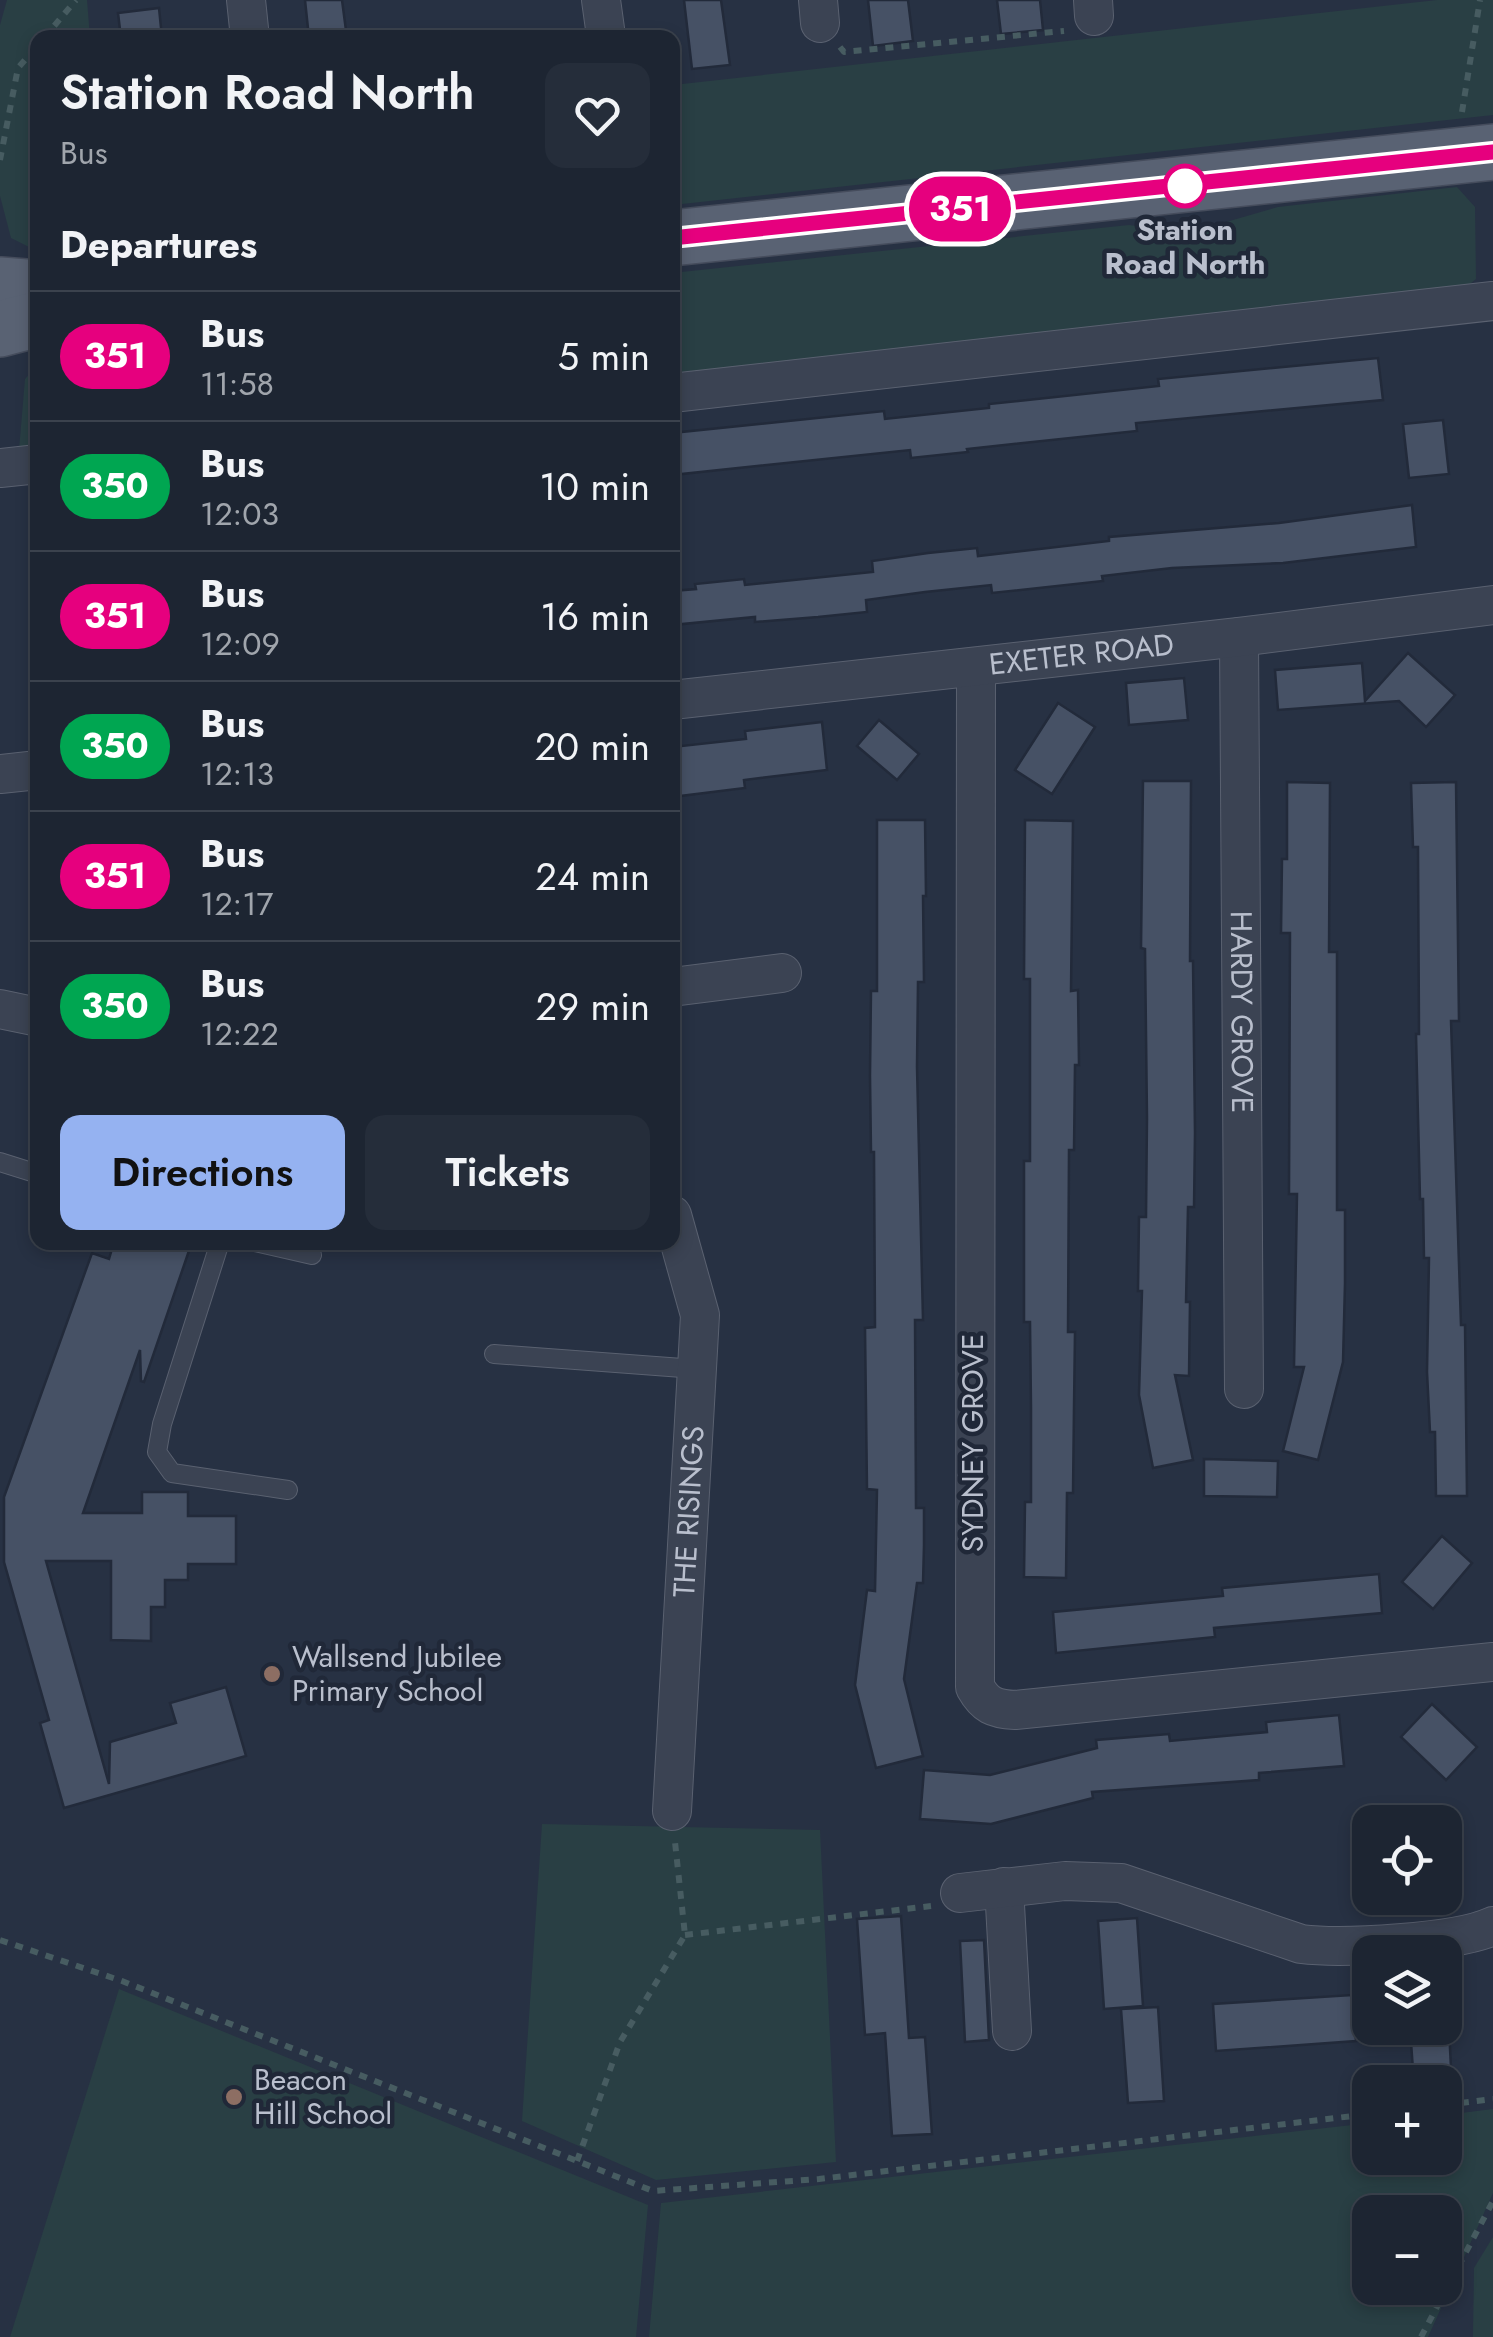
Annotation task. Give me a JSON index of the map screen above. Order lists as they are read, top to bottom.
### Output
{
  "streets": {
    "street": [
      "EXETER ROAD",
      "HARDY GROVE",
      "SYDNEY GROVE",
      "THE RISINGS"
    ]
  },
  "crossings": [
    ["EXETER ROAD", "HARDY GROVE"],
    ["EXETER ROAD", "SYDNEY GROVE"]
  ],
  "places": ["Station Road North", "Wallsend Jubilee Primary School", "Beacon Hill School"],
  "lines": ["bus line 351"],
  "page": {
    "on_map": "351",
    "heading": [
      ["Station Road North", "Bus"],
      "Departures"
    ],
    "list": [
      {
        "mark": "351",
        "name": "Bus",
        "note": "11:58",
        "value": "5 min"
      },
      {
        "mark": "350",
        "name": "Bus",
        "note": "12:03",
        "value": "10 min"
      },
      {
        "mark": "351",
        "name": "Bus",
        "note": "12:09",
        "value": "16 min"
      },
      {
        "mark": "350",
        "name": "Bus",
        "note": "12:13",
        "value": "20 min"
      },
      {
        "mark": "351",
        "name": "Bus",
        "note": "12:17",
        "value": "24 min"
      },
      {
        "mark": "350",
        "name": "Bus",
        "note": "12:22",
        "value": "29 min"
      }
    ],
    "buttons": ["Directions", "Tickets"],
    "map_buttons": ["+", "−"]
  }
}
